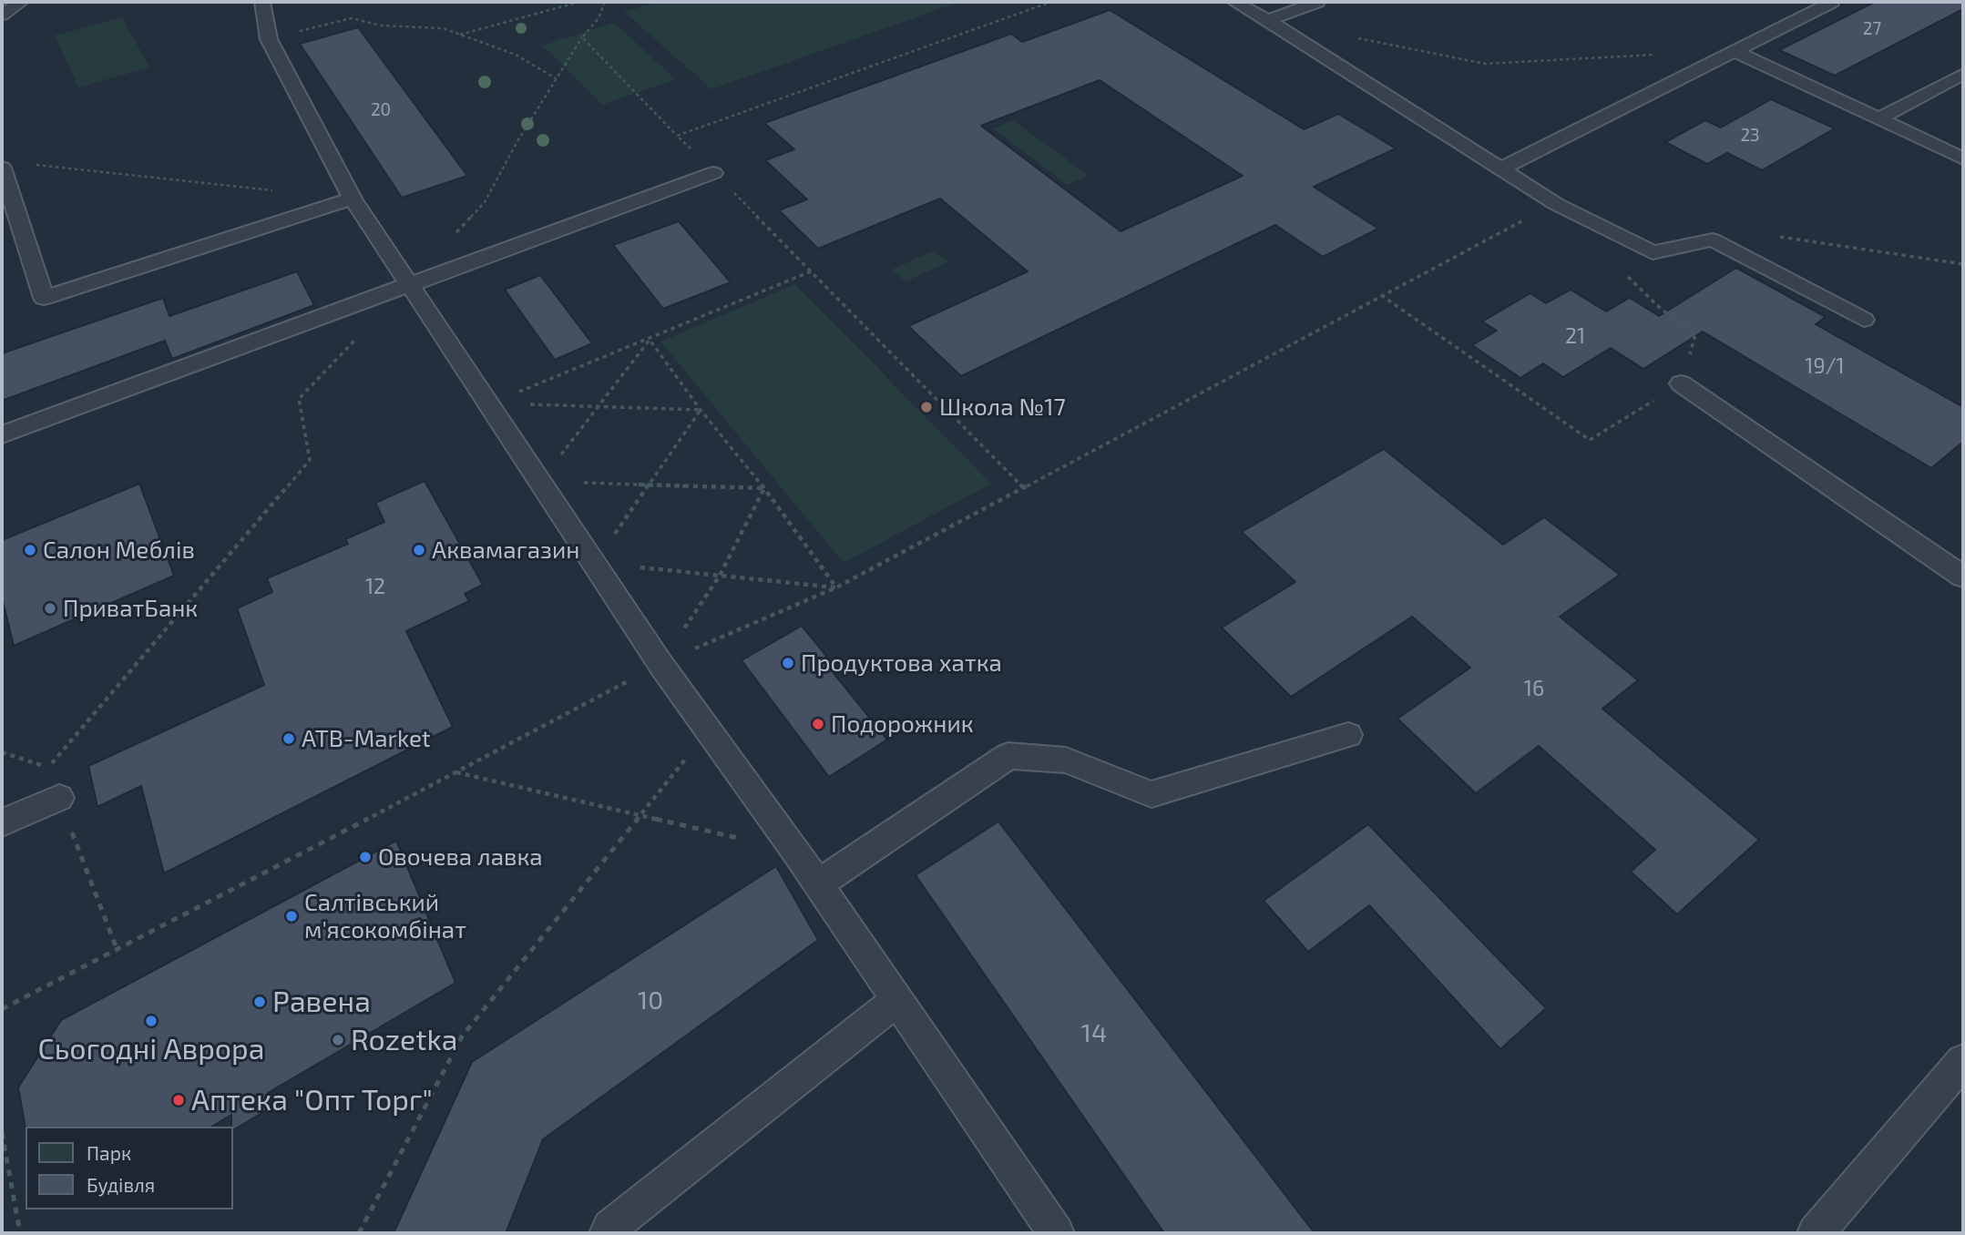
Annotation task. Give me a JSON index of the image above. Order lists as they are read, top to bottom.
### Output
{
  "places": [
    "Школа №17",
    "Салон Меблів",
    "Аквамагазин",
    "ПриватБанк",
    "Продуктова хатка",
    "Подорожник",
    "ATB-Market",
    "Овочева лавка",
    "Салтівський м'ясокомбінат",
    "Равена",
    "Сьогодні Аврора",
    "Rozetka",
    "Аптека \"Опт Торг\""
  ],
  "house_numbers": [
    "27",
    "20",
    "23",
    "21",
    "19/1",
    "12",
    "16",
    "10",
    "14"
  ],
  "legend": ["Парк", "Будівля"]
}
